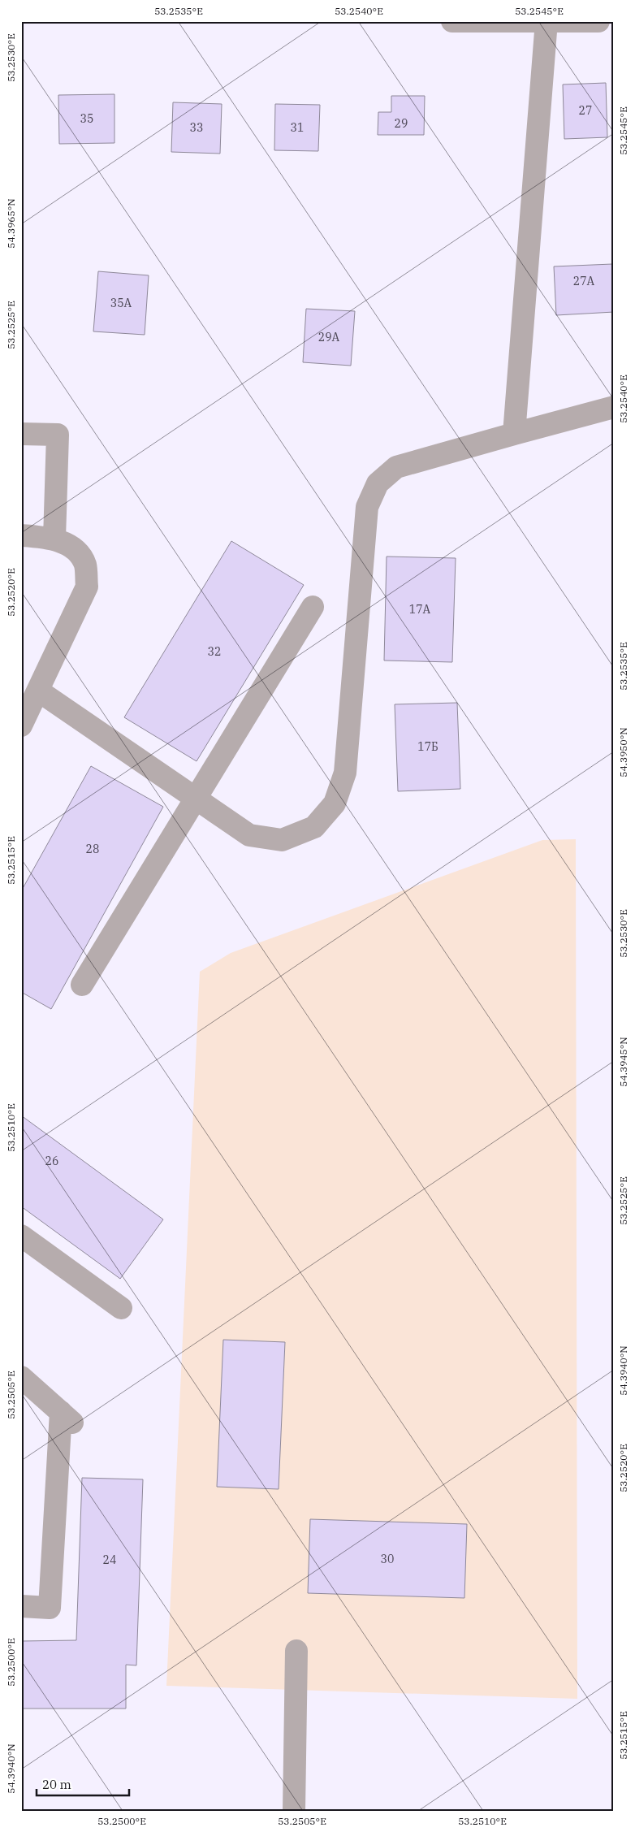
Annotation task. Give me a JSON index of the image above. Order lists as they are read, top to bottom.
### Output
{
  "house_numbers": [
    "27",
    "35",
    "29",
    "33",
    "31",
    "27А",
    "35А",
    "29А",
    "17А",
    "32",
    "17Б",
    "28",
    "26",
    "30",
    "24"
  ],
  "scale_bar": "20 m",
  "coordinates": [
    "53.2535°E",
    "53.2540°E",
    "53.2545°E",
    "53.2530°E",
    "54.3965°N",
    "53.2525°E",
    "53.2520°E",
    "54.3950°N",
    "53.2515°E",
    "54.3945°N",
    "53.2510°E",
    "54.3940°N",
    "53.2505°E",
    "53.2500°E"
  ]
}
